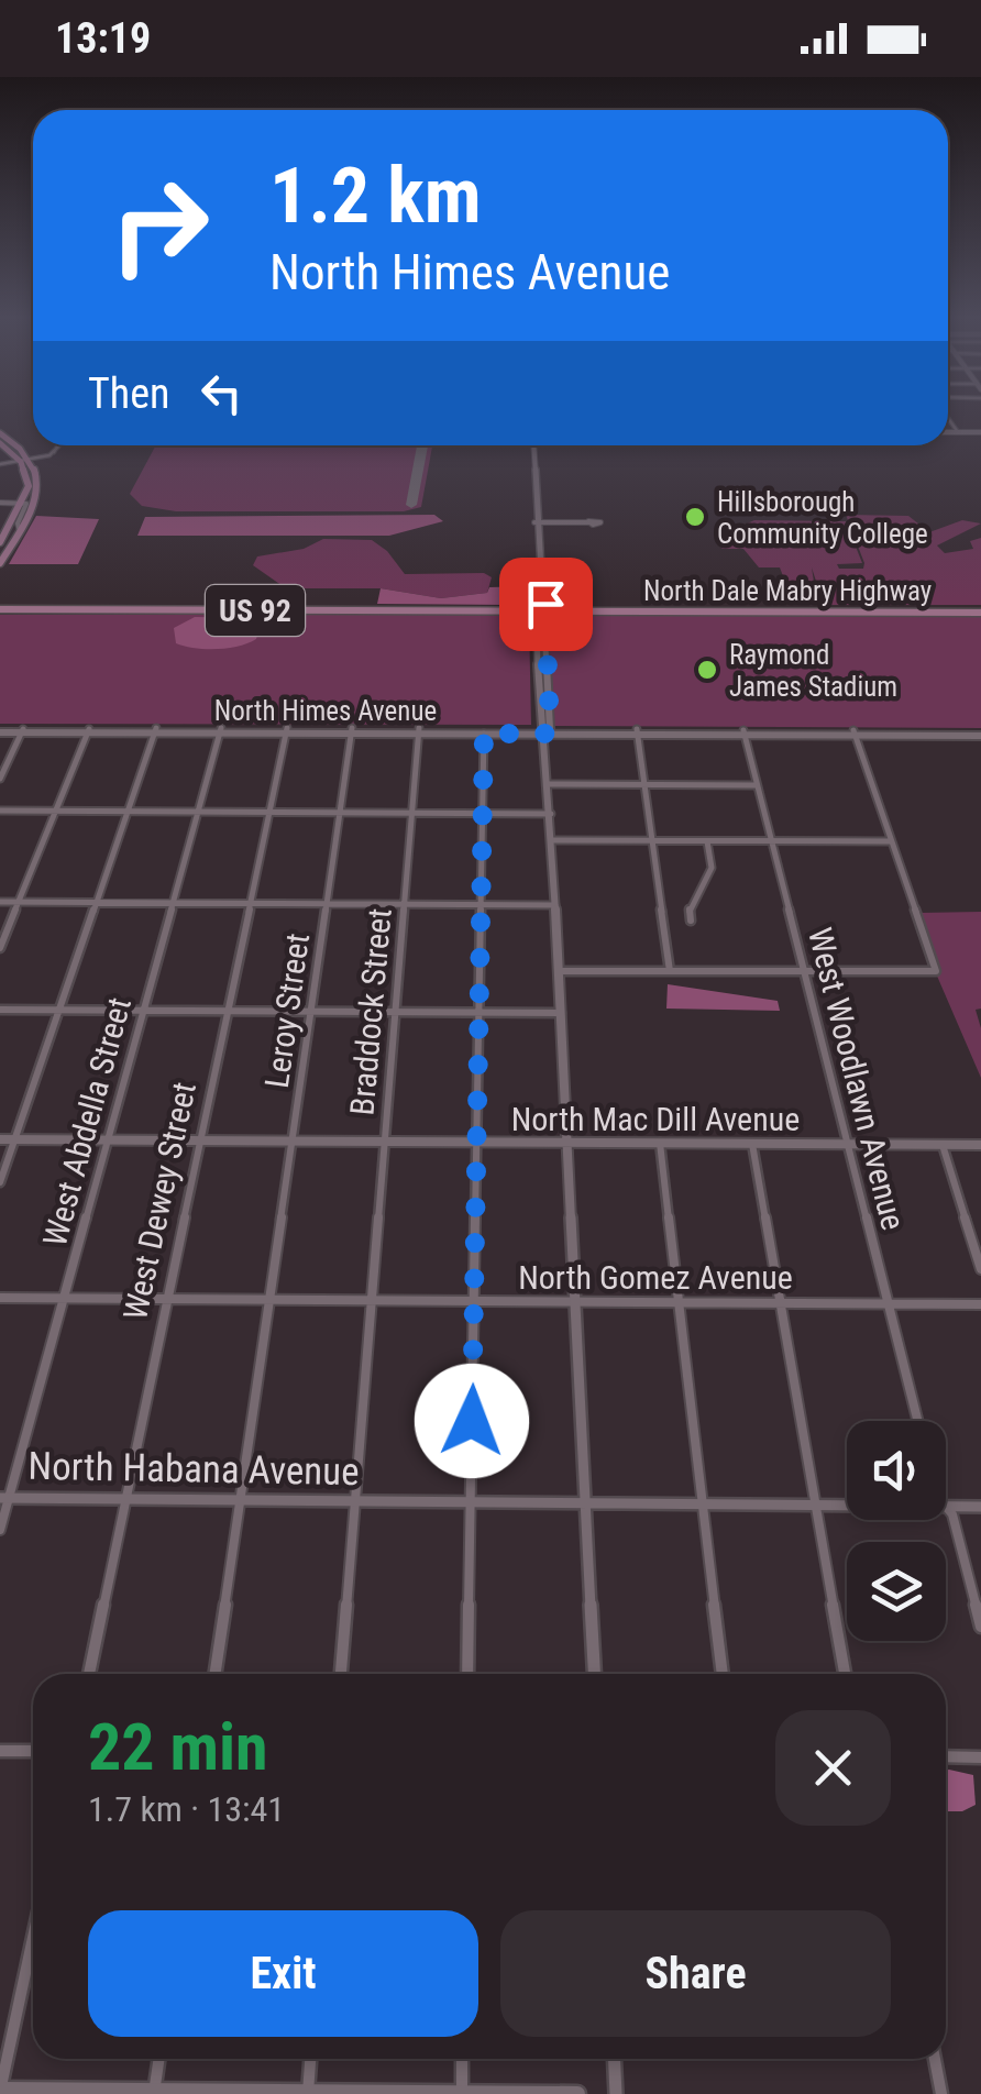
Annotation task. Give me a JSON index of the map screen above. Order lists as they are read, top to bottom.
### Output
{
  "streets": {
    "main road": ["North Dale Mabry Highway", "US 92"],
    "street": [
      "North Himes Avenue",
      "Leroy Street",
      "Braddock Street",
      "West Woodlawn Avenue",
      "North Mac Dill Avenue",
      "West Abdella Street",
      "West Dewey Street",
      "North Gomez Avenue",
      "North Habana Avenue"
    ]
  },
  "crossings": [
    ["North Himes Avenue", "Leroy Street"],
    ["North Himes Avenue", "Braddock Street"],
    ["North Himes Avenue", "West Woodlawn Avenue"],
    ["North Himes Avenue", "West Abdella Street"],
    ["North Himes Avenue", "West Dewey Street"],
    ["Leroy Street", "North Mac Dill Avenue"],
    ["Leroy Street", "North Gomez Avenue"],
    ["Leroy Street", "North Habana Avenue"],
    ["Braddock Street", "North Mac Dill Avenue"],
    ["Braddock Street", "North Gomez Avenue"],
    ["Braddock Street", "North Habana Avenue"],
    ["West Woodlawn Avenue", "North Mac Dill Avenue"],
    ["West Woodlawn Avenue", "North Gomez Avenue"],
    ["North Mac Dill Avenue", "West Abdella Street"],
    ["North Mac Dill Avenue", "West Dewey Street"],
    ["West Abdella Street", "North Gomez Avenue"],
    ["West Abdella Street", "North Habana Avenue"],
    ["West Dewey Street", "North Gomez Avenue"],
    ["West Dewey Street", "North Habana Avenue"]
  ],
  "places": ["Hillsborough Community College", "Raymond James Stadium"],
  "page": {
    "status": "13:19",
    "turn": ["1.2 km", "North Himes Avenue"],
    "then": "Then",
    "heading": ["22 min", "1.7 km · 13:41"],
    "buttons": ["Exit", "Share"]
  }
}
